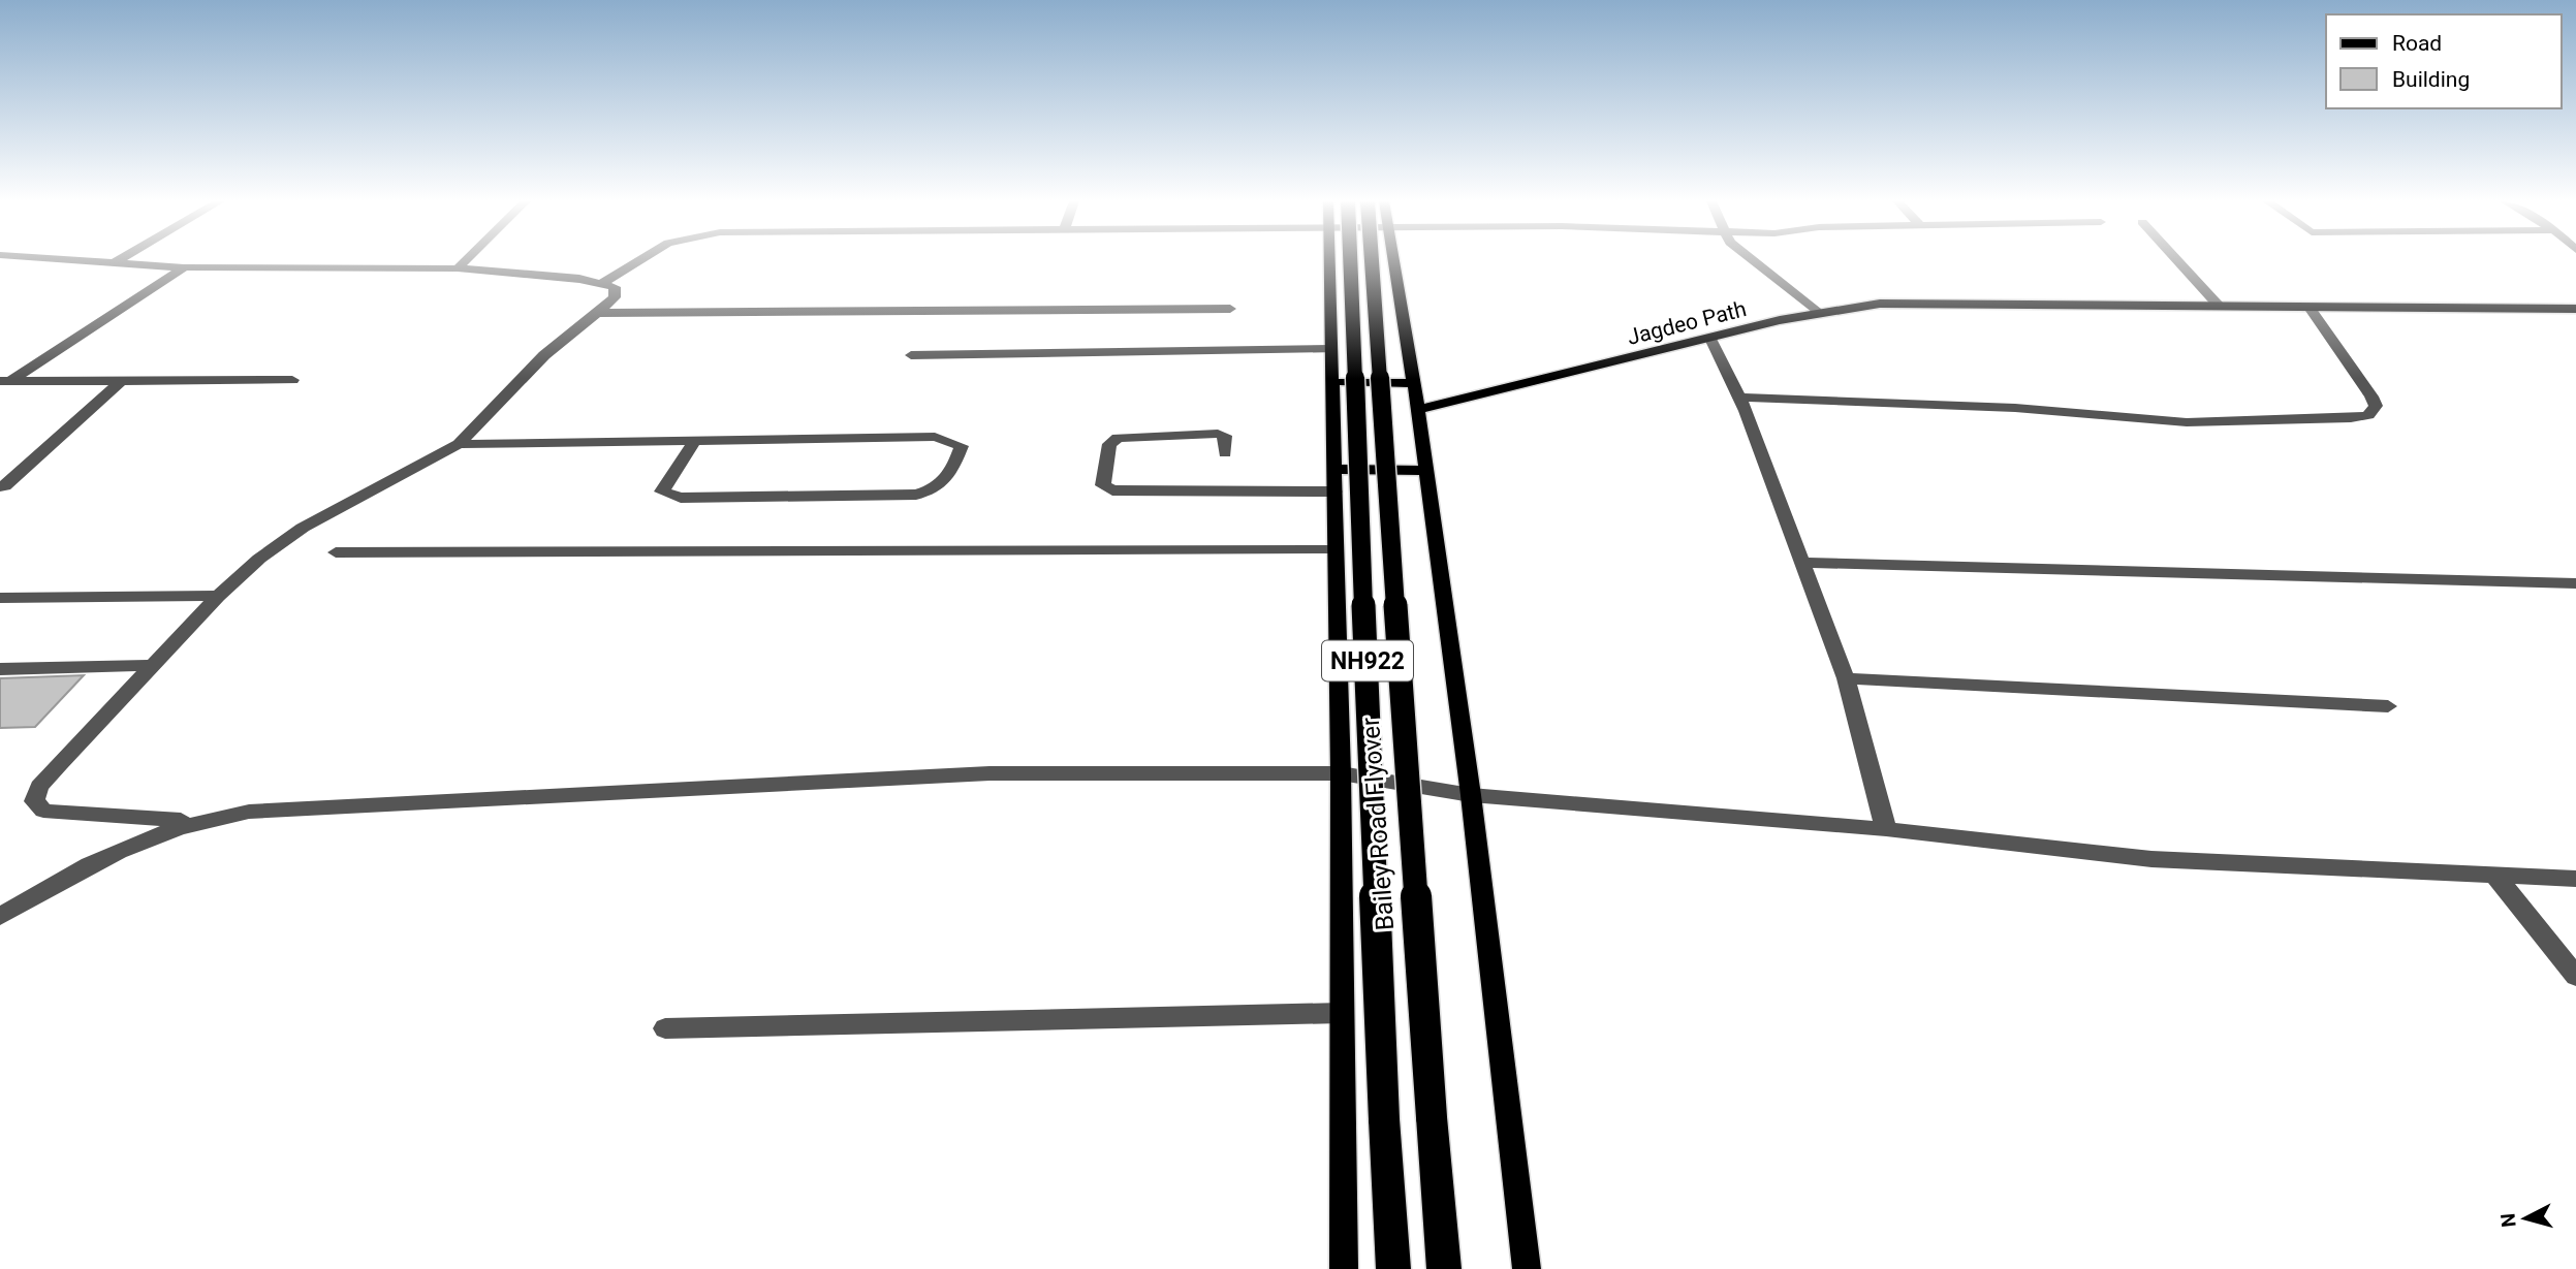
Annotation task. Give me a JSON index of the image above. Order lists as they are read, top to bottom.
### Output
{
  "streets": {
    "highway": ["NH922", "Bailey Road Flyover"],
    "main road": ["Jagdeo Path"]
  },
  "legend": ["Road", "Building"],
  "north": "left"
}
